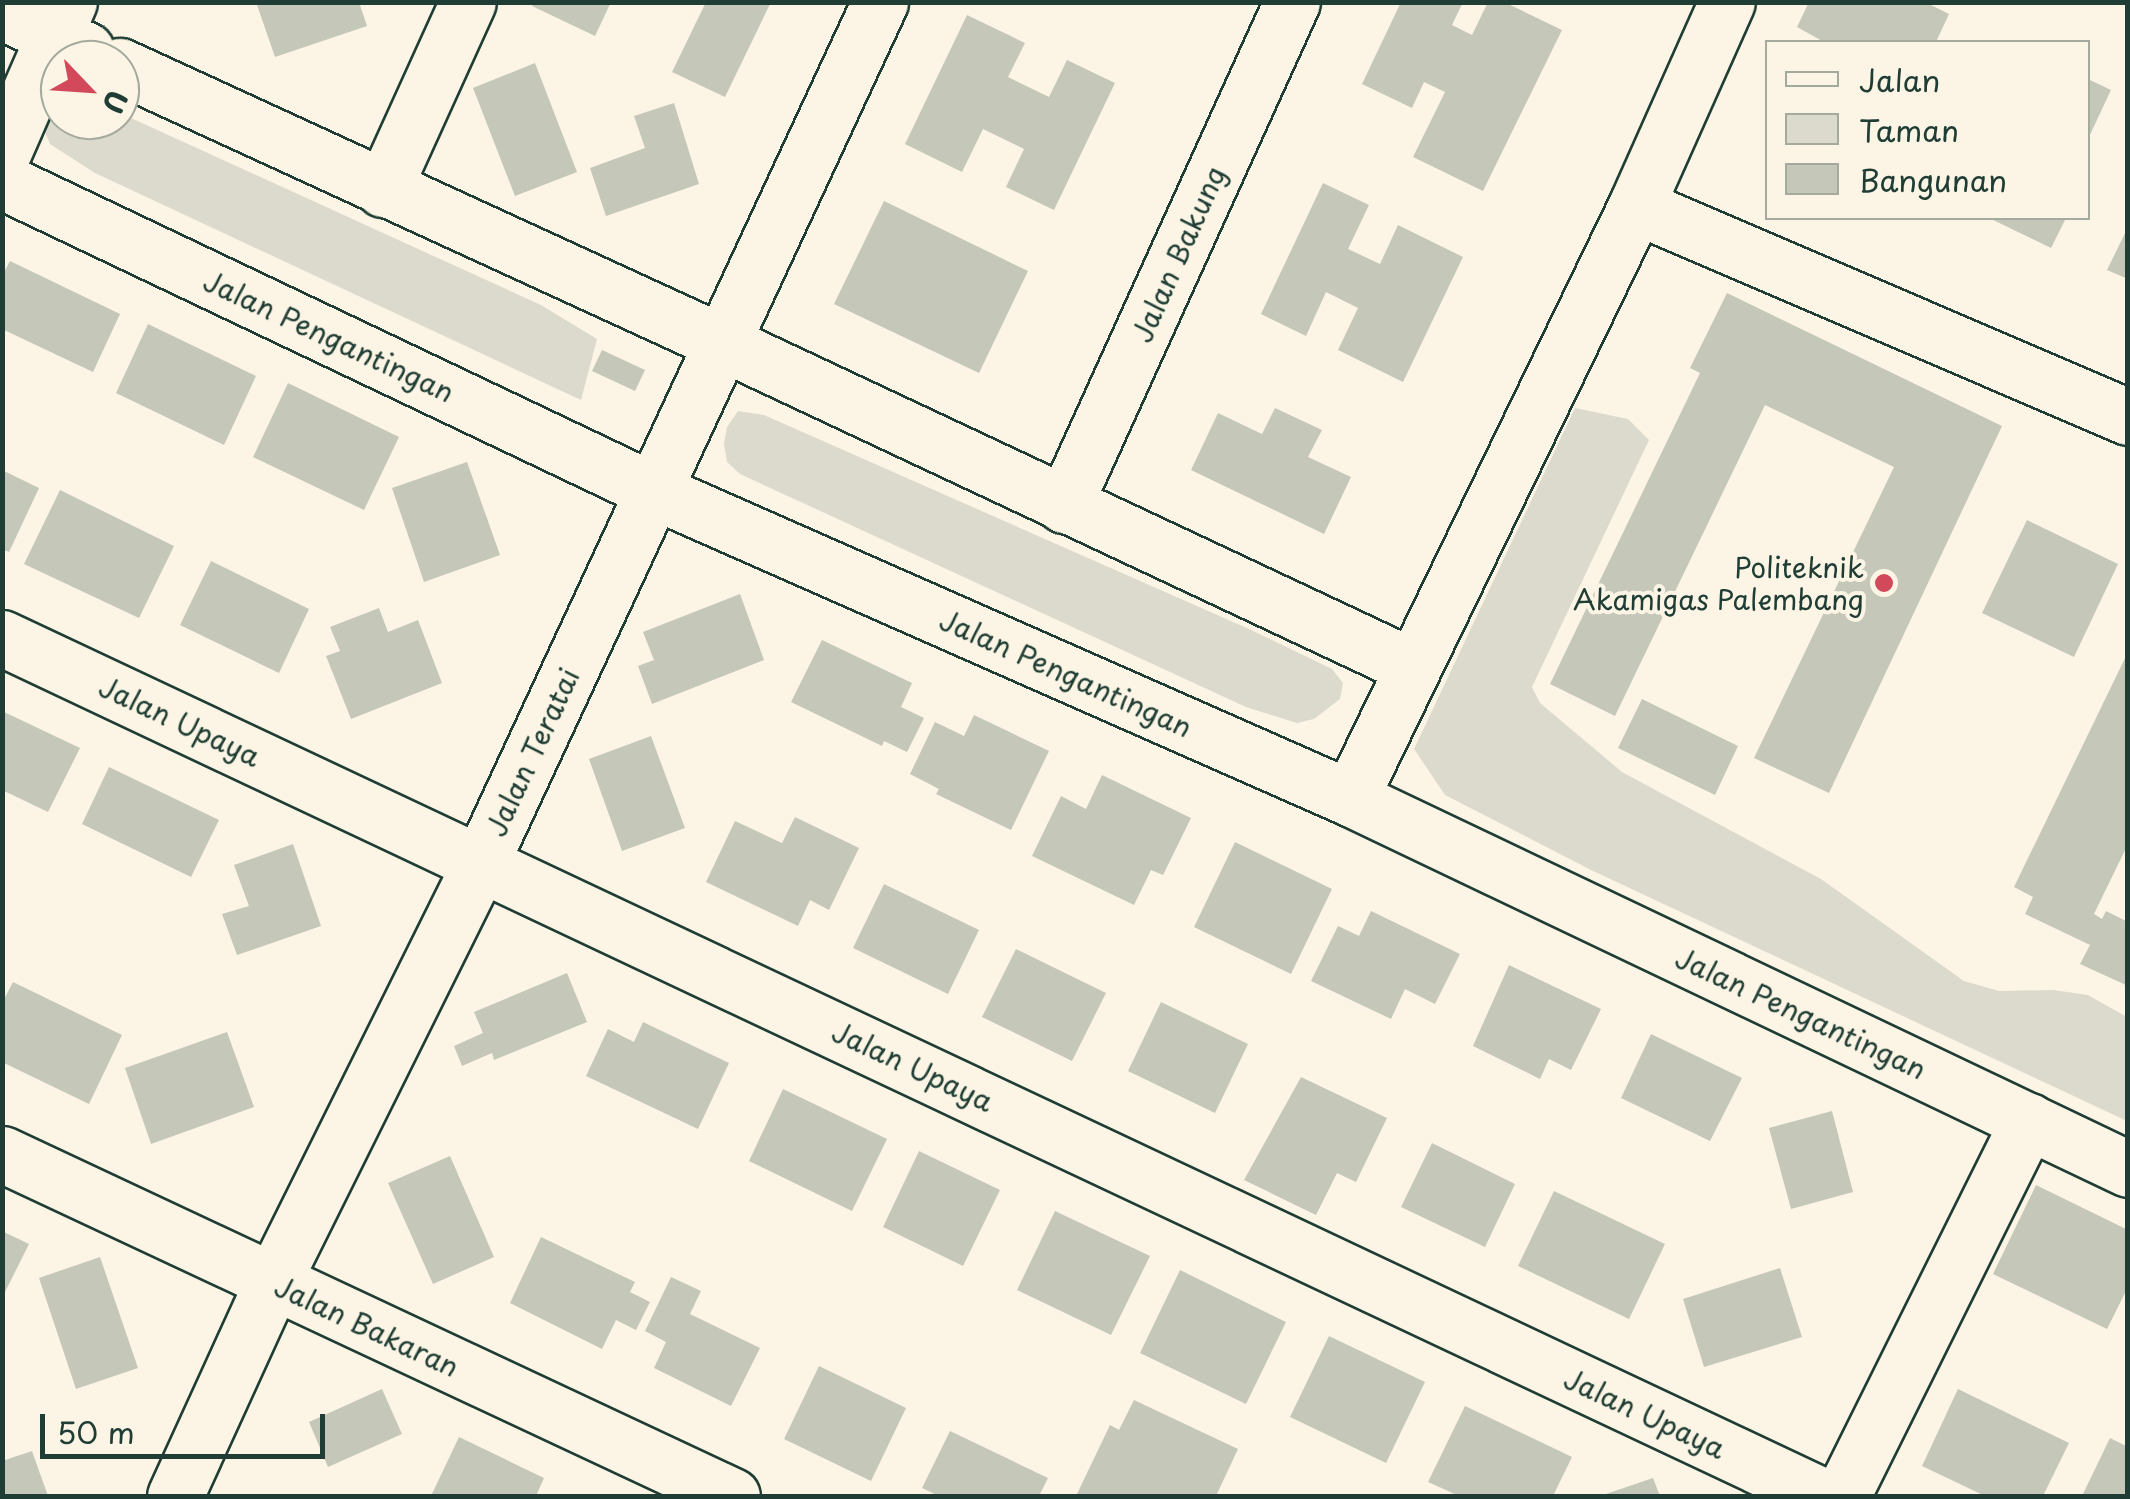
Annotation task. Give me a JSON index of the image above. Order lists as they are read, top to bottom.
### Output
{
  "streets": {
    "street": [
      "Jalan Bakung",
      "Jalan Pengantingan",
      "Jalan Upaya",
      "Jalan Teratai",
      "Jalan Bakaran"
    ]
  },
  "crossings": [
    ["Jalan Pengantingan", "Jalan Teratai"],
    ["Jalan Upaya", "Jalan Teratai"],
    ["Jalan Teratai", "Jalan Bakaran"]
  ],
  "places": ["Politeknik Akamigas Palembang"],
  "legend": ["Jalan", "Taman", "Bangunan"],
  "scale_bar": "50 m",
  "north": "bottom right"
}
